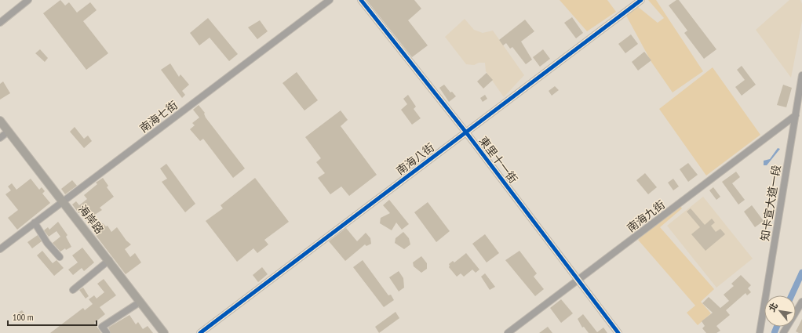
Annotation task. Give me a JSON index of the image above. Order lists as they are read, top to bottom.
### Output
{
  "streets": {
    "main road": ["海岸路"],
    "street": [
      "南海七街",
      "南海八街",
      "東里十一街",
      "知卡宣大道一段",
      "南海九街"
    ]
  },
  "crossings": [
    ["南海七街", "海岸路"],
    ["南海八街", "東里十一街"],
    ["東里十一街", "南海九街"],
    ["知卡宣大道一段", "南海九街"]
  ],
  "scale_bar": "100 m",
  "north": "top left"
}
